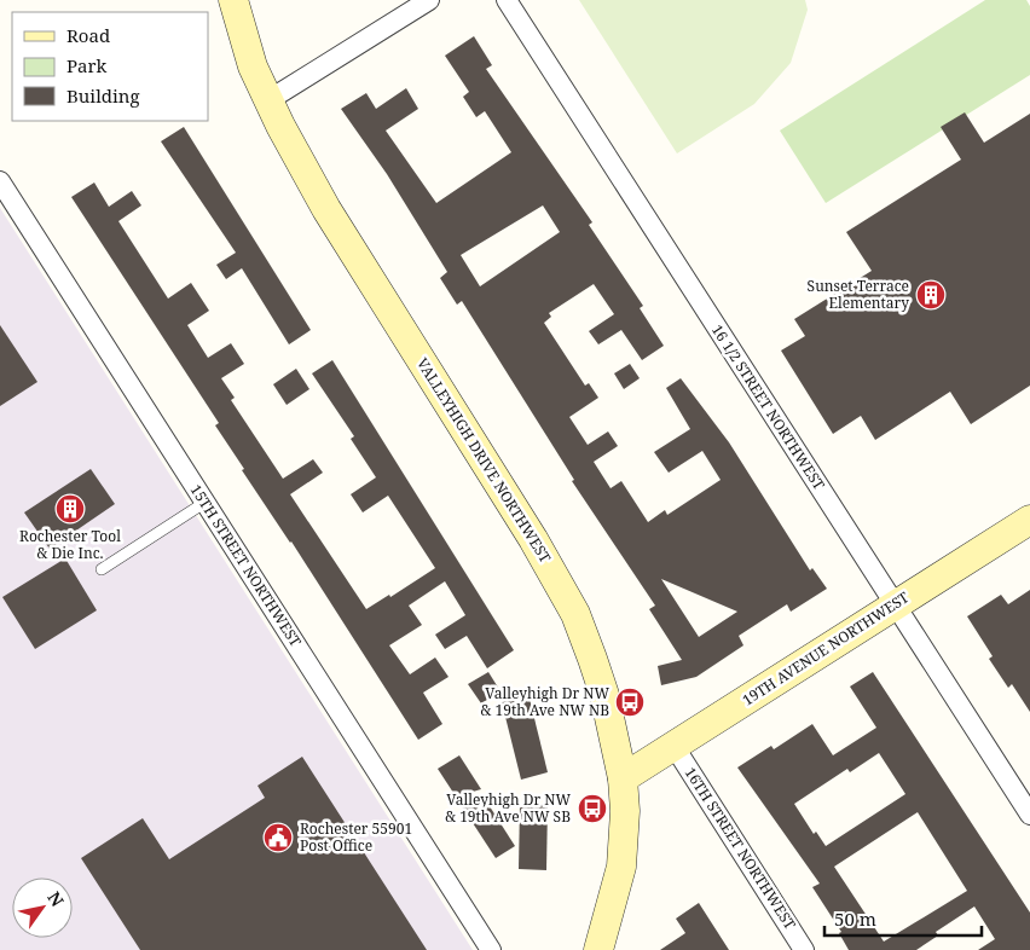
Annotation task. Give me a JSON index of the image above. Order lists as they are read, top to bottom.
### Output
{
  "streets": {
    "main road": ["VALLEYHIGH DRIVE NORTHWEST", "19TH AVENUE NORTHWEST"],
    "street": ["16 1/2 STREET NORTHWEST", "15TH STREET NORTHWEST", "16TH STREET NORTHWEST"]
  },
  "crossings": [
    ["16 1/2 STREET NORTHWEST", "19TH AVENUE NORTHWEST"],
    ["VALLEYHIGH DRIVE NORTHWEST", "19TH AVENUE NORTHWEST"],
    ["19TH AVENUE NORTHWEST", "16TH STREET NORTHWEST"]
  ],
  "places": {
    "building": ["Sunset Terrace Elementary", "Rochester Tool & Die Inc."],
    "bus stop": ["Valleyhigh Dr NW & 19th Ave NW NB", "Valleyhigh Dr NW & 19th Ave NW SB"],
    "public building": ["Rochester 55901 Post Office"]
  },
  "legend": ["Road", "Park", "Building"],
  "scale_bar": "50 m",
  "north": "top right"
}
